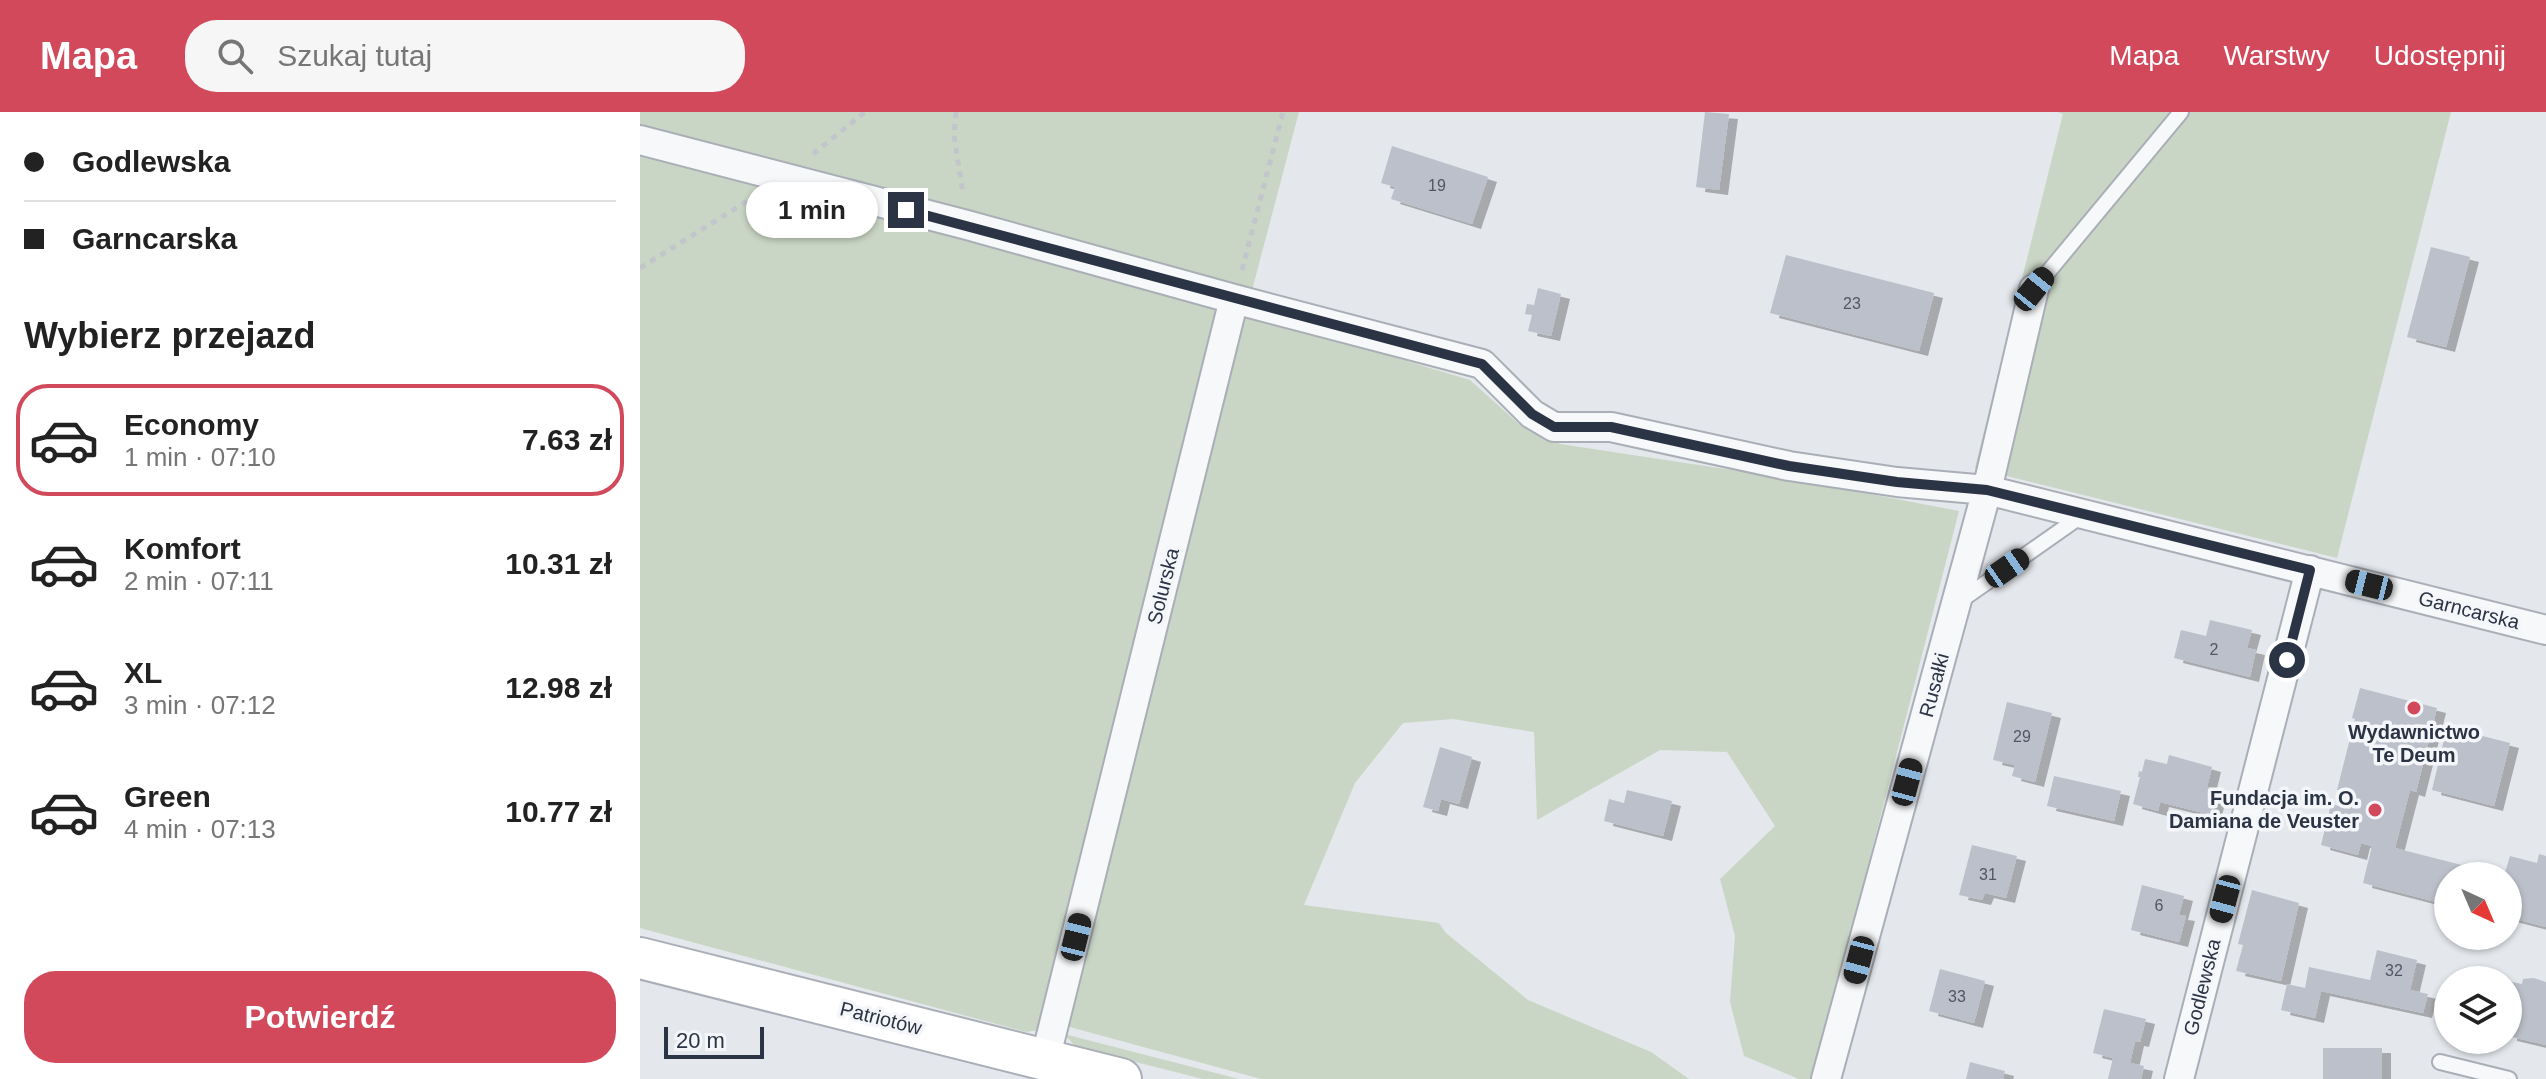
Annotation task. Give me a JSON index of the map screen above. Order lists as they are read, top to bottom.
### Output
{
  "streets": {
    "main road": ["Patriotów"],
    "street": [
      "Solurska",
      "Garncarska",
      "Rusałki",
      "Godlewska"
    ]
  },
  "crossings": [
    ["Solurska", "Garncarska"],
    ["Solurska", "Patriotów"],
    ["Garncarska", "Rusałki"],
    ["Garncarska", "Godlewska"]
  ],
  "places": ["Wydawnictwo Te Deum", "Fundacja im. O. Damiana de Veuster"],
  "house_numbers": [
    "19",
    "23",
    "2",
    "29",
    "31",
    "6",
    "32",
    "33"
  ],
  "scale_bar": "20 m",
  "north": "bottom right",
  "page": {
    "header": "Mapa",
    "search": "Szukaj tutaj",
    "nav": ["Mapa", "Warstwy", "Udostępnij"],
    "banner": ["Godlewska", "Garncarska"],
    "bubble": "1 min",
    "heading": "Wybierz przejazd",
    "list": [
      {
        "name": "Economy",
        "note": "1 min · 07:10",
        "value": "7.63 zł"
      },
      {
        "name": "Komfort",
        "note": "2 min · 07:11",
        "value": "10.31 zł"
      },
      {
        "name": "XL",
        "note": "3 min · 07:12",
        "value": "12.98 zł"
      },
      {
        "name": "Green",
        "note": "4 min · 07:13",
        "value": "10.77 zł"
      }
    ],
    "buttons": "Potwierdź",
    "scale": "20 m"
  }
}
